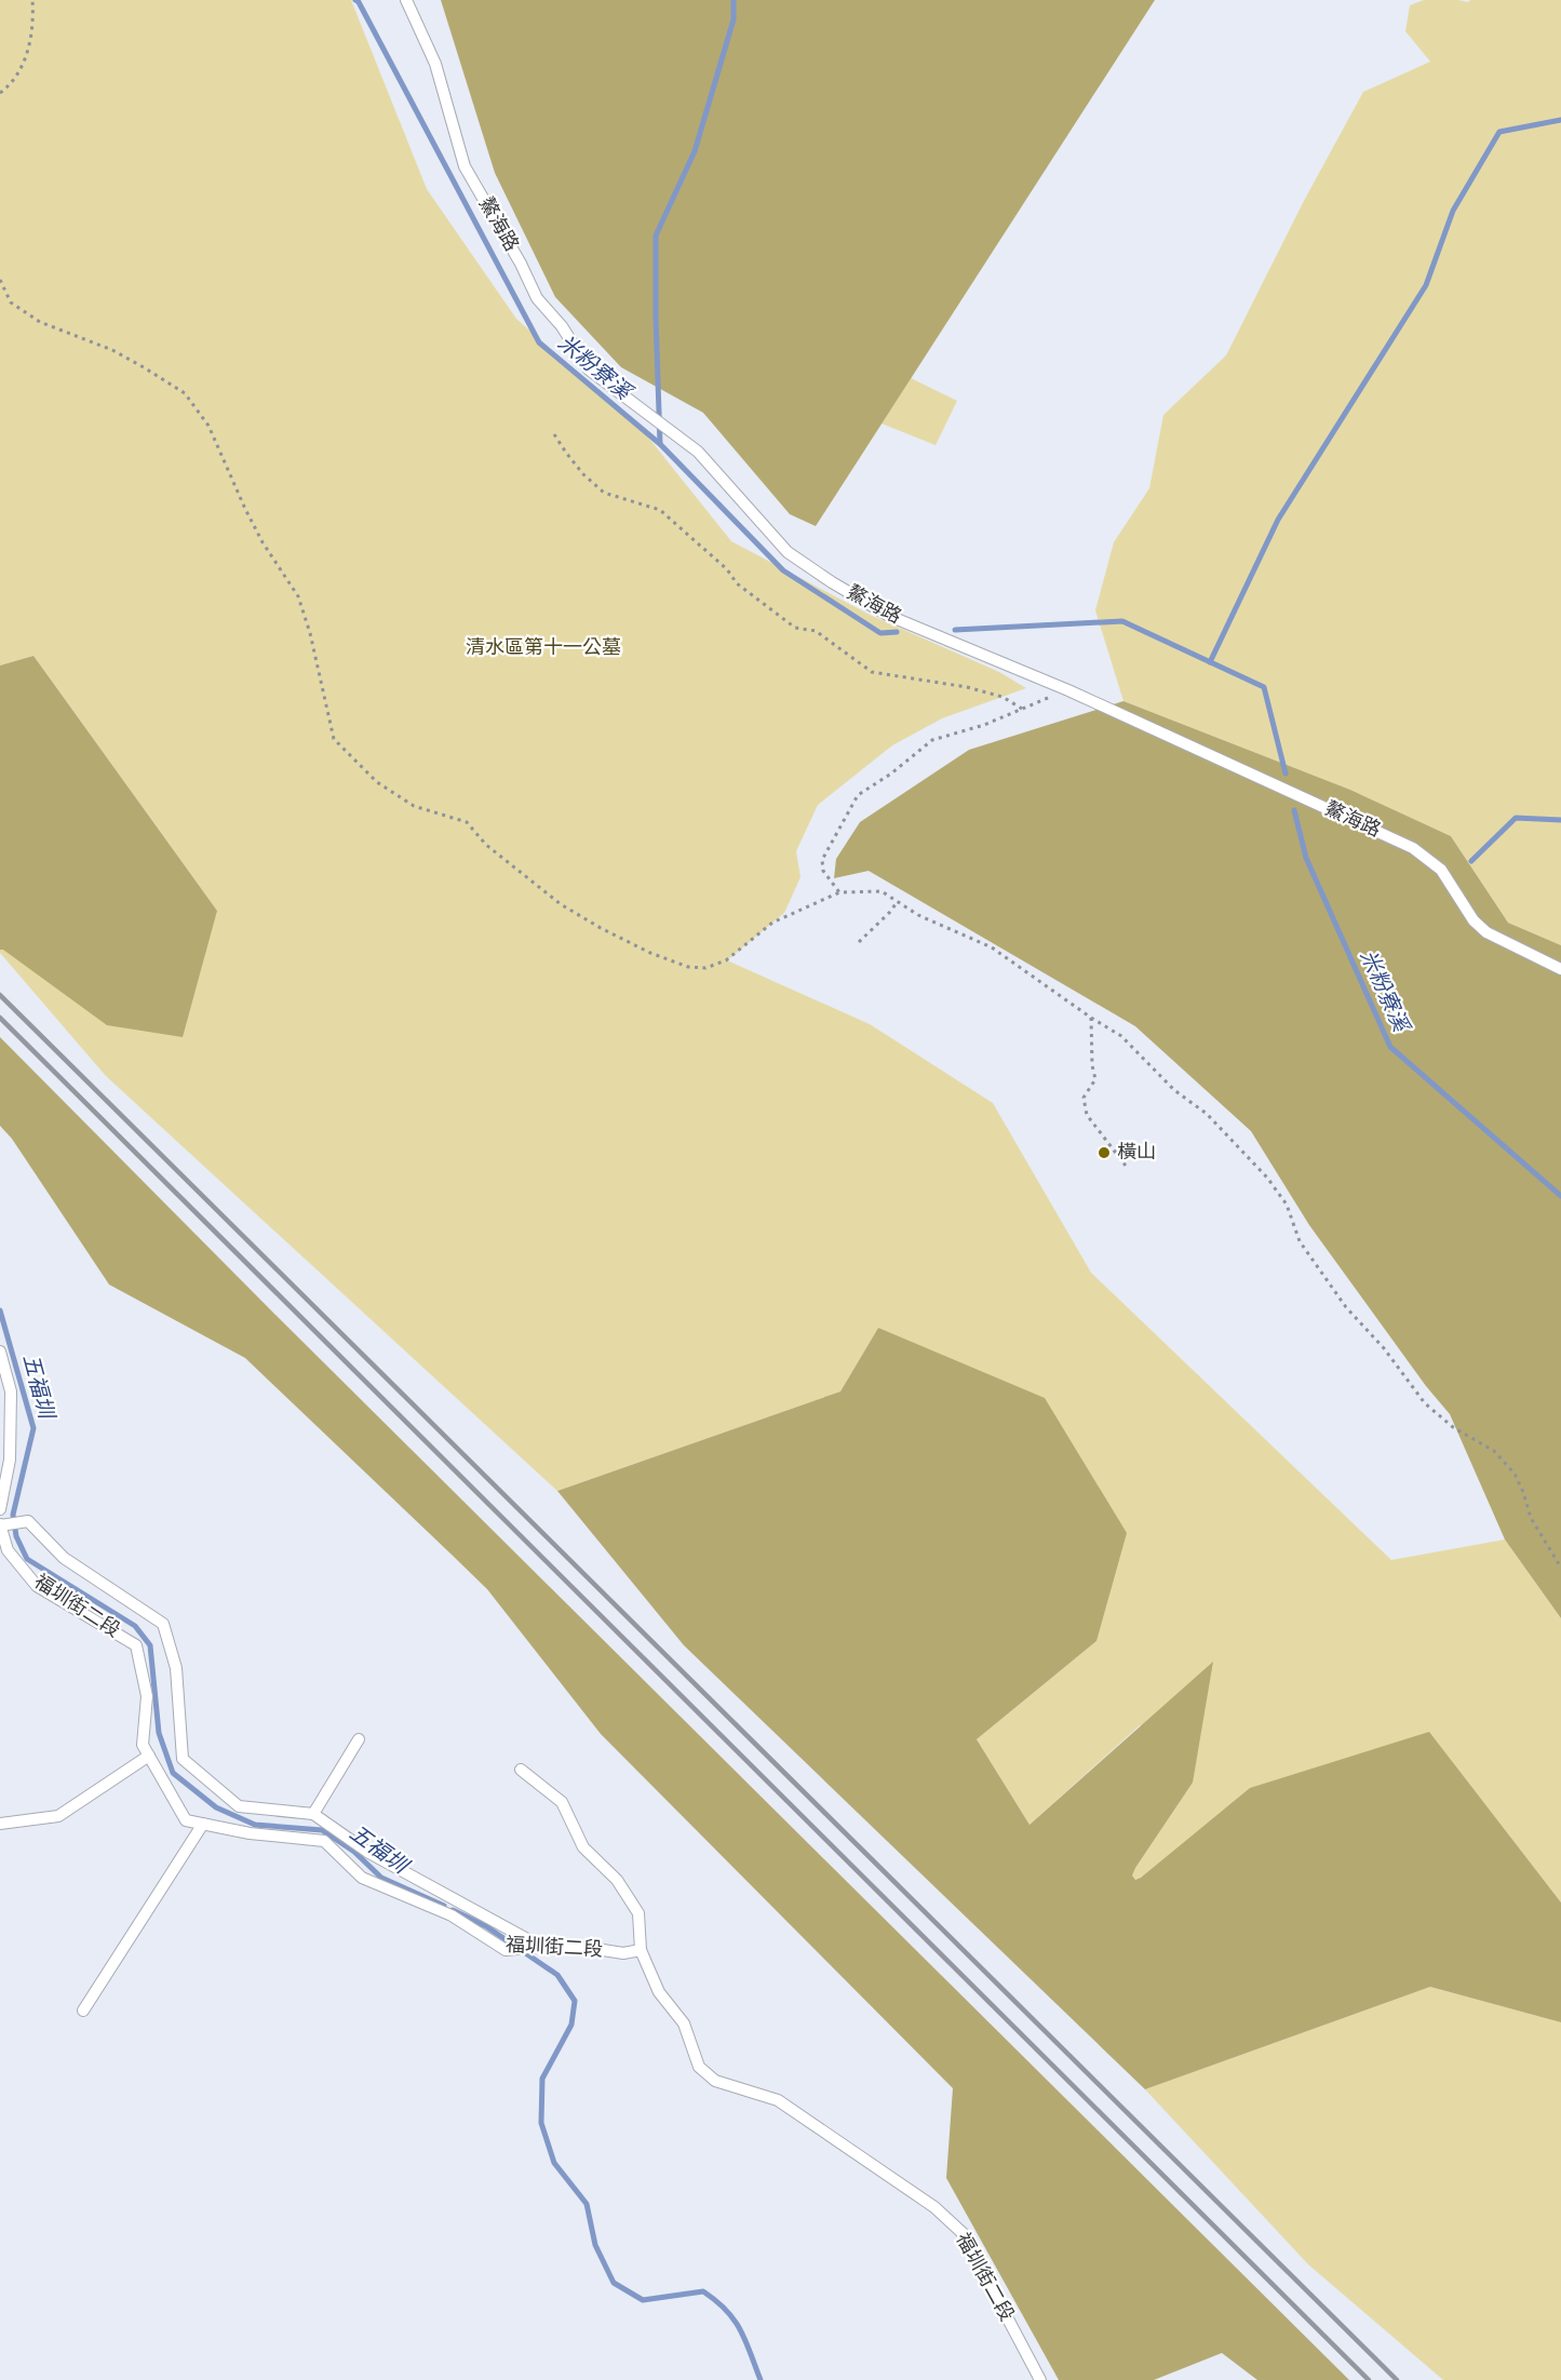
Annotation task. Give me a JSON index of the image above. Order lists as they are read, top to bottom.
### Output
{
  "streets": {
    "lane": ["鰲海路", "福圳街二段"]
  },
  "water": ["米粉寮溪", "五福圳"],
  "parks": ["清水區第十一公墓"],
  "places": ["橫山"]
}
